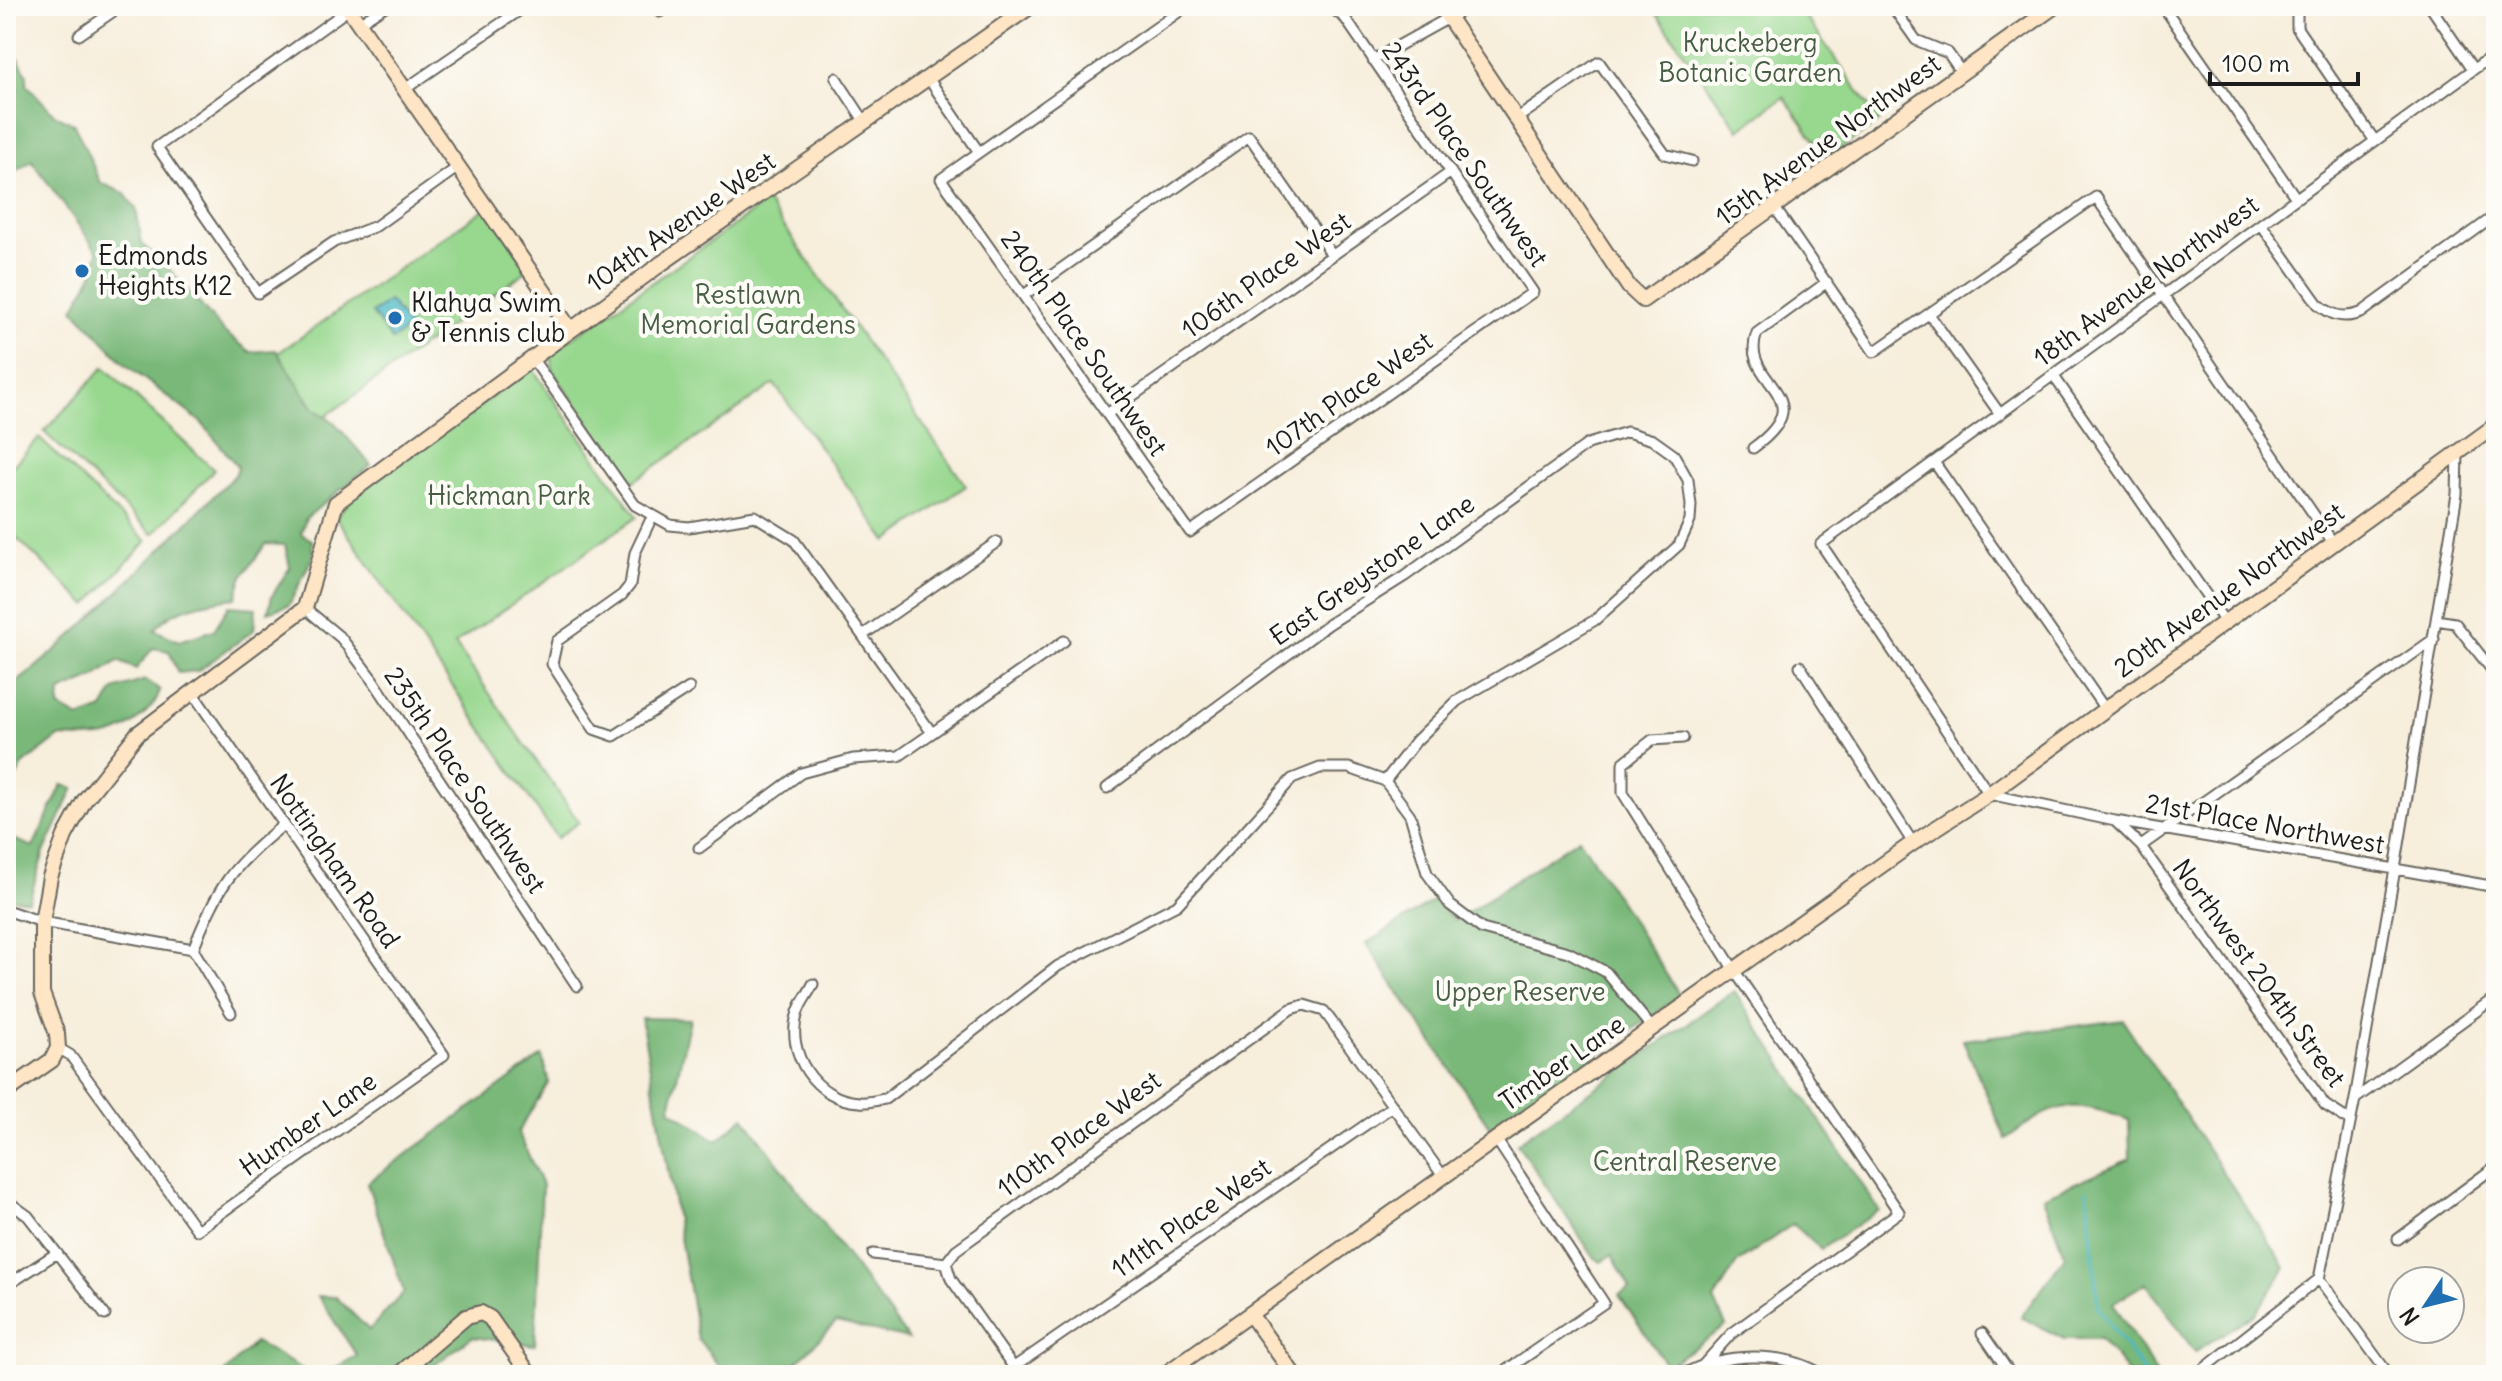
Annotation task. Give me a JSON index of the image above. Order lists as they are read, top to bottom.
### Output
{
  "streets": {
    "street": [
      "15th Avenue Northwest",
      "243rd Place Southwest",
      "104th Avenue West",
      "106th Place West",
      "18th Avenue Northwest",
      "240th Place Southwest",
      "107th Place West",
      "East Greystone Lane",
      "20th Avenue Northwest",
      "235th Place Southwest",
      "21st Place Northwest",
      "Nottingham Road",
      "Northwest 204th Street",
      "Timber Lane",
      "Humber Lane",
      "110th Place West",
      "111th Place West"
    ]
  },
  "crossings": [
    ["243rd Place Southwest", "106th Place West"],
    ["243rd Place Southwest", "107th Place West"],
    ["104th Avenue West", "235th Place Southwest"],
    ["106th Place West", "240th Place Southwest"],
    ["18th Avenue Northwest", "20th Avenue Northwest"],
    ["18th Avenue Northwest", "Timber Lane"],
    ["240th Place Southwest", "107th Place West"],
    ["20th Avenue Northwest", "21st Place Northwest"],
    ["20th Avenue Northwest", "Timber Lane"],
    ["21st Place Northwest", "Northwest 204th Street"],
    ["Nottingham Road", "Humber Lane"],
    ["110th Place West", "111th Place West"]
  ],
  "parks": [
    "Kruckeberg Botanic Garden",
    "Restlawn Memorial Gardens",
    "Hickman Park",
    "Upper Reserve",
    "Central Reserve"
  ],
  "places": ["Edmonds Heights K12", "Klahya Swim & Tennis club"],
  "scale_bar": "100 m",
  "north": "bottom left"
}
